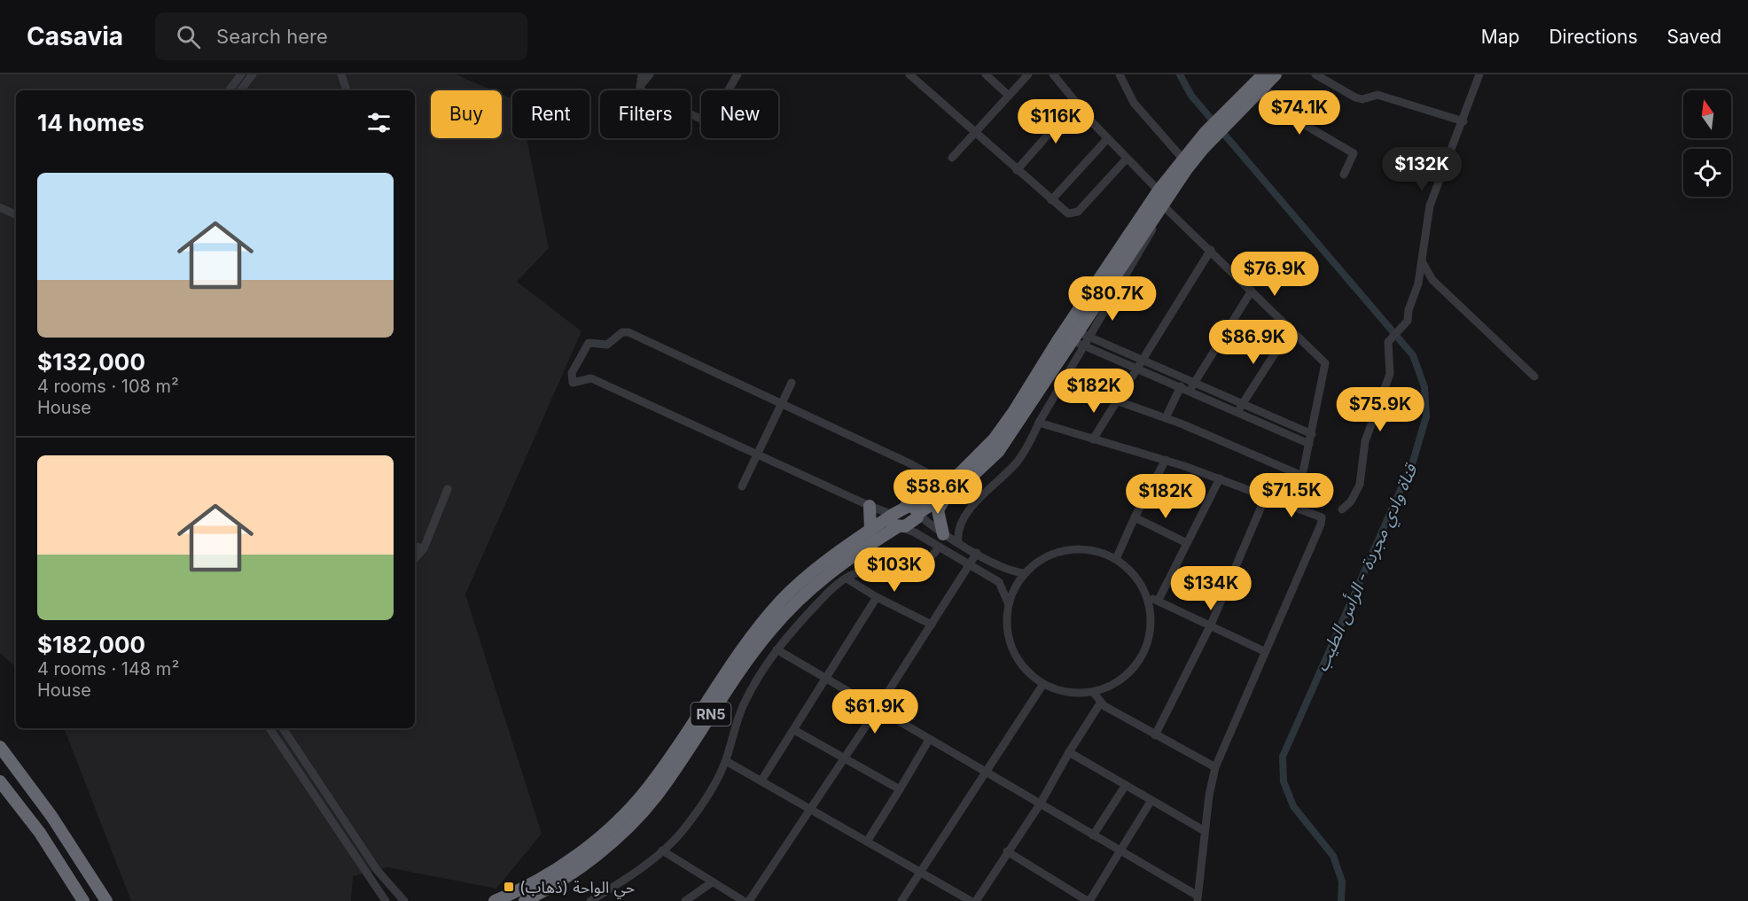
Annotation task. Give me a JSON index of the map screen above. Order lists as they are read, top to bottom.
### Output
{
  "streets": {
    "highway": ["RN5"]
  },
  "water": ["قناة وادي مجردة - الرأس الطيب"],
  "places": {
    "transit": ["حي الواحة (ذهاب)"]
  },
  "north": "top",
  "page": {
    "header": "Casavia",
    "search": "Search here",
    "nav": ["Map", "Directions", "Saved"],
    "price": [
      "$74.1K",
      "$116K",
      "$132K",
      "$76.9K",
      "$80.7K",
      "$86.9K",
      "$182K",
      "$75.9K",
      "$58.6K",
      "$71.5K",
      "$182K",
      "$103K",
      "$134K",
      "$61.9K"
    ],
    "chip": [
      "Buy",
      "Rent",
      "Filters",
      "New"
    ],
    "heading": "14 homes",
    "list": [
      {
        "name": "$132,000",
        "note": "4 rooms · 108 m² · House"
      },
      {
        "name": "$182,000",
        "note": "4 rooms · 148 m² · House"
      }
    ]
  }
}
